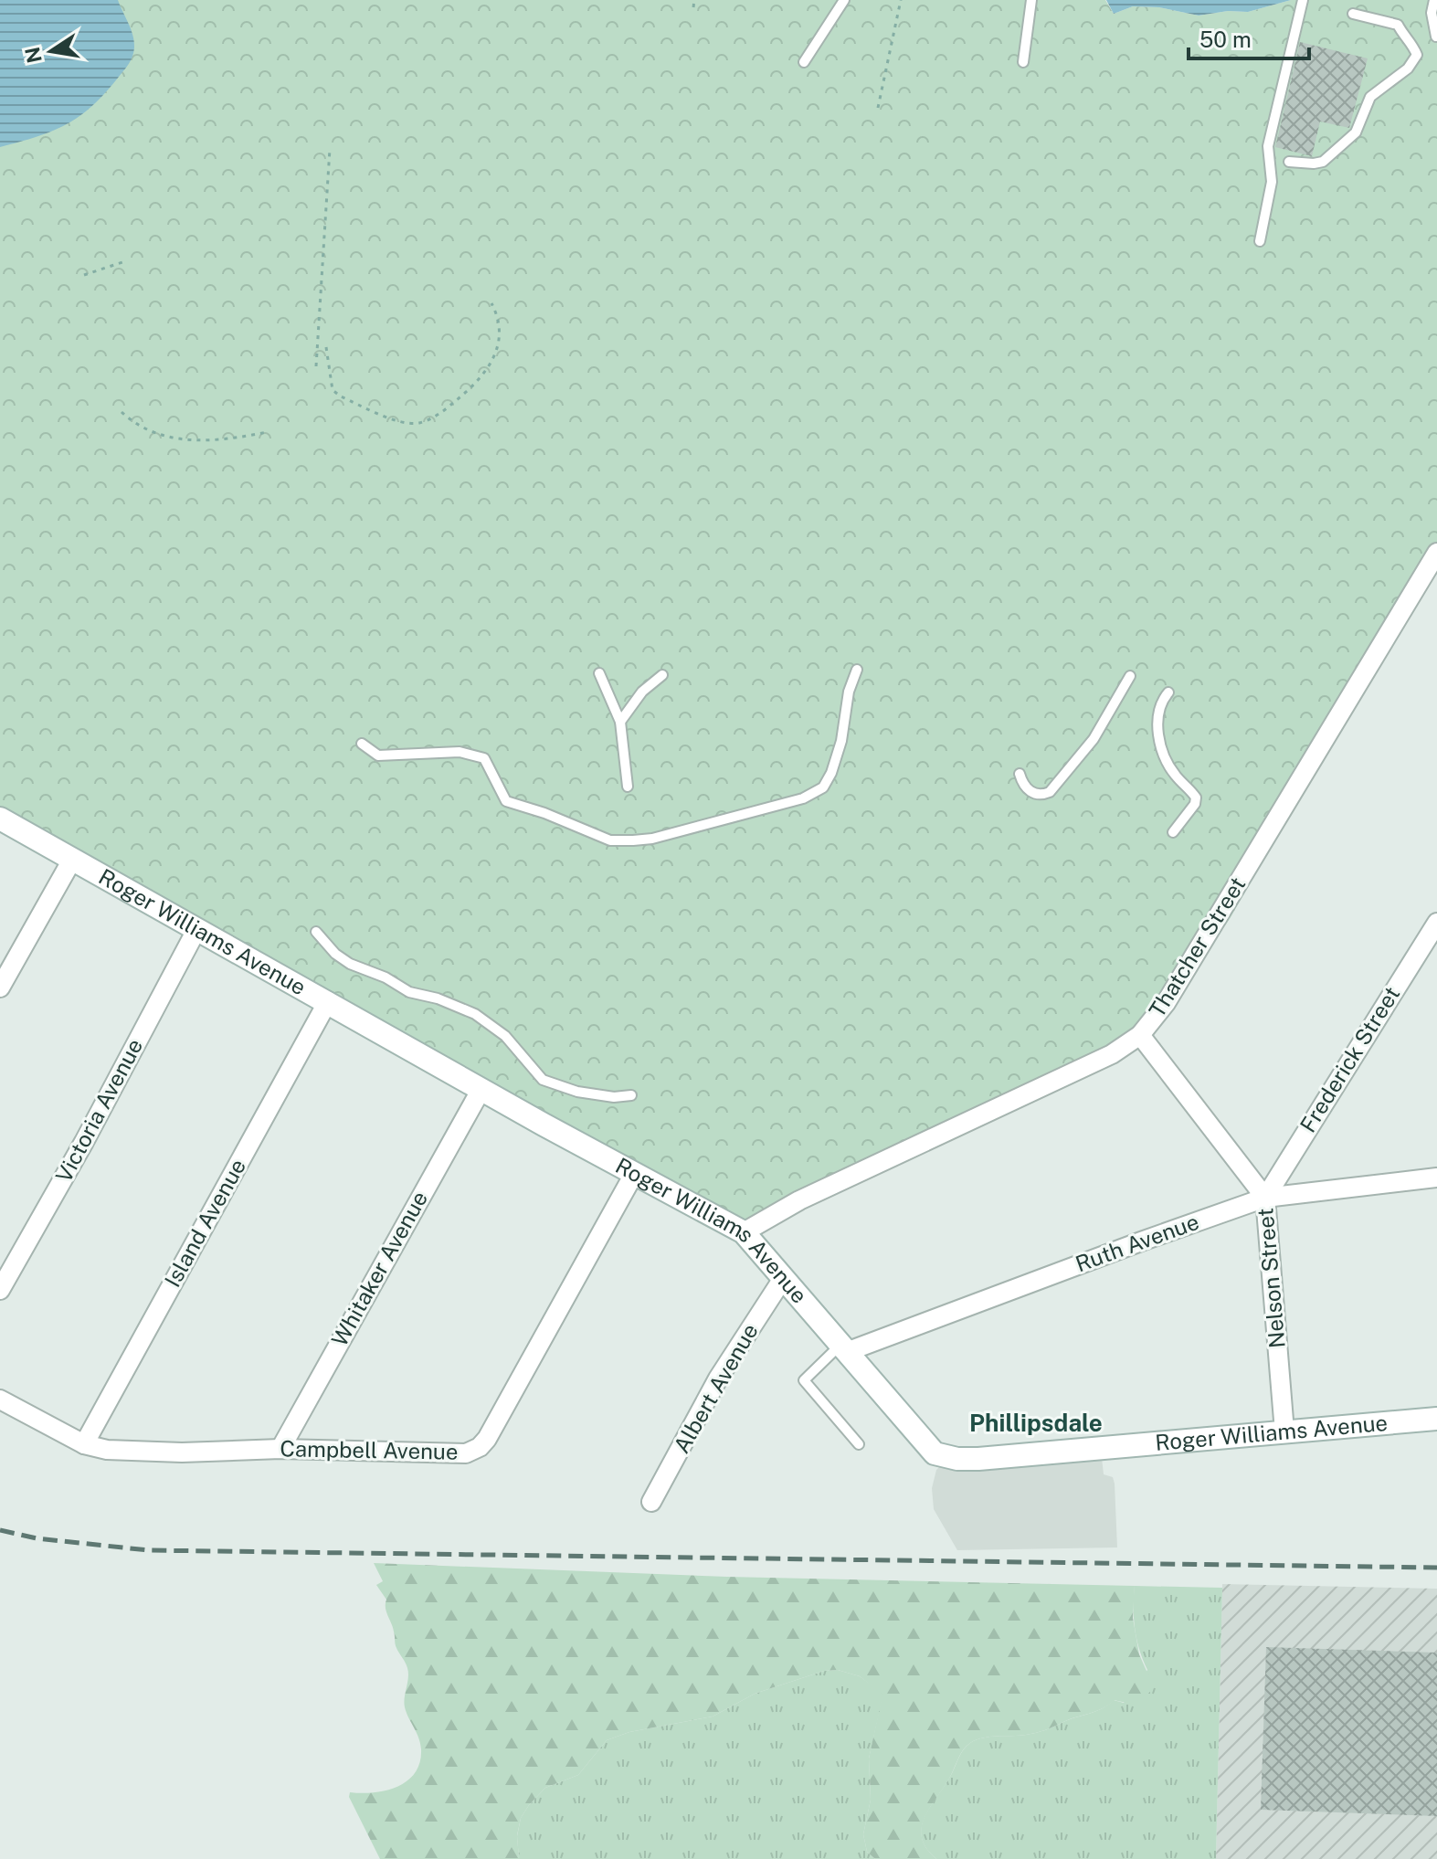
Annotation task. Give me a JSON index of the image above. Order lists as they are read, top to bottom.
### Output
{
  "streets": {
    "main road": ["Roger Williams Avenue"],
    "street": [
      "Thatcher Street",
      "Frederick Street",
      "Victoria Avenue",
      "Island Avenue",
      "Ruth Avenue",
      "Whitaker Avenue",
      "Nelson Street",
      "Albert Avenue",
      "Campbell Avenue"
    ]
  },
  "crossings": [
    ["Roger Williams Avenue", "Thatcher Street"],
    ["Roger Williams Avenue", "Victoria Avenue"],
    ["Roger Williams Avenue", "Island Avenue"],
    ["Roger Williams Avenue", "Ruth Avenue"],
    ["Roger Williams Avenue", "Whitaker Avenue"],
    ["Roger Williams Avenue", "Nelson Street"],
    ["Roger Williams Avenue", "Albert Avenue"],
    ["Roger Williams Avenue", "Campbell Avenue"],
    ["Thatcher Street", "Nelson Street"],
    ["Frederick Street", "Ruth Avenue"],
    ["Frederick Street", "Nelson Street"],
    ["Island Avenue", "Campbell Avenue"],
    ["Ruth Avenue", "Nelson Street"],
    ["Whitaker Avenue", "Campbell Avenue"]
  ],
  "districts": ["Phillipsdale"],
  "scale_bar": "50 m",
  "north": "left"
}
